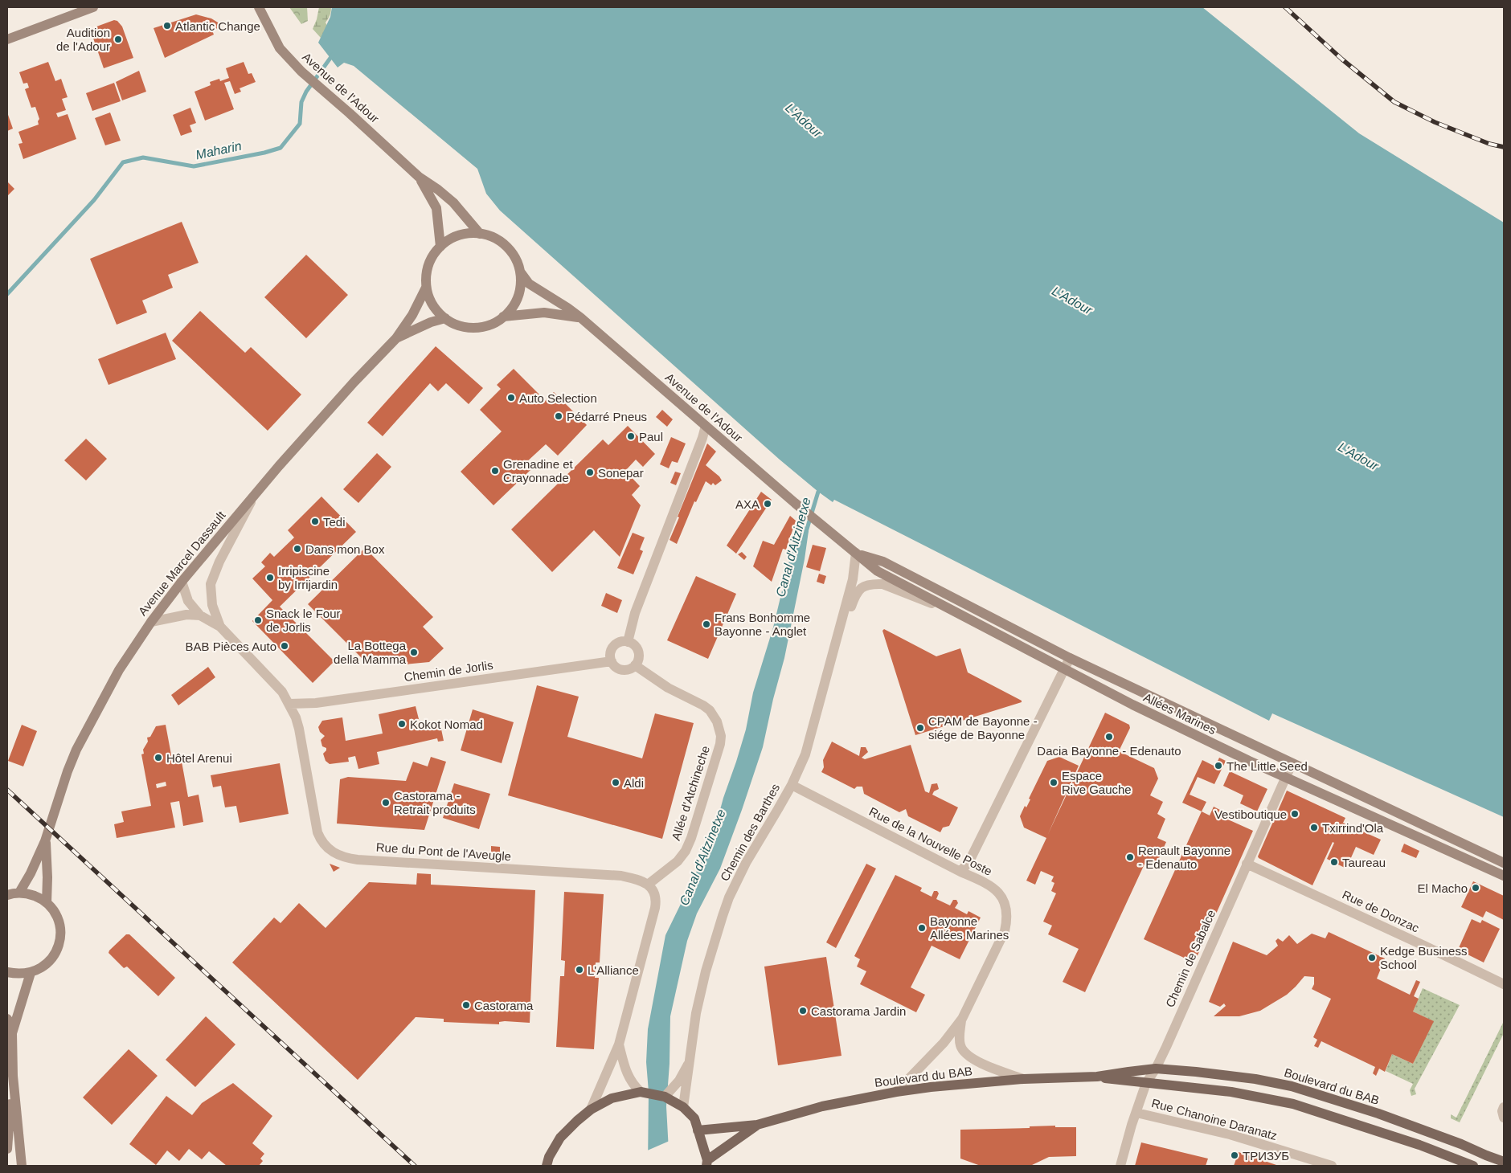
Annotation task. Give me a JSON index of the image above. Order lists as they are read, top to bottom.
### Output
{
  "streets": {
    "main road": [
      "Avenue de l'Adour",
      "Avenue Marcel Dassault",
      "Allées Marines",
      "Boulevard du BAB"
    ],
    "street": [
      "Chemin de Jorlis",
      "Allée d'Atchineche",
      "Chemin des Barthes",
      "Rue de la Nouvelle Poste",
      "Rue du Pont de l'Aveugle",
      "Rue de Donzac",
      "Chemin de Sabalce",
      "Rue Chanoine Daranatz"
    ]
  },
  "crossings": [
    ["Avenue de l'Adour", "Avenue Marcel Dassault"],
    ["Avenue de l'Adour", "Allées Marines"],
    ["Avenue Marcel Dassault", "Rue du Pont de l'Aveugle"],
    ["Chemin de Jorlis", "Allée d'Atchineche"],
    ["Chemin de Jorlis", "Rue du Pont de l'Aveugle"],
    ["Allées Marines", "Chemin des Barthes"],
    ["Allées Marines", "Chemin de Sabalce"],
    ["Allée d'Atchineche", "Rue du Pont de l'Aveugle"],
    ["Chemin des Barthes", "Rue de la Nouvelle Poste"],
    ["Rue de la Nouvelle Poste", "Boulevard du BAB"],
    ["Rue de Donzac", "Chemin de Sabalce"],
    ["Chemin de Sabalce", "Boulevard du BAB"],
    ["Chemin de Sabalce", "Rue Chanoine Daranatz"]
  ],
  "water": ["L'Adour", "Maharin", "Canal d'Aitzinetxe"],
  "places": [
    "Atlantic Change",
    "Audition de l'Adour",
    "Auto Selection",
    "Pédarré Pneus",
    "Paul",
    "Grenadine et Crayonnade",
    "Sonepar",
    "AXA",
    "Tedi",
    "Dans mon Box",
    "Irripiscine by Irrijardin",
    "Snack le Four de Jorlis",
    "Frans Bonhomme Bayonne - Anglet",
    "BAB Pièces Auto",
    "La Bottega della Mamma",
    "Kokot Nomad",
    "CPAM de Bayonne - siége de Bayonne",
    "Dacia Bayonne - Edenauto",
    "Hôtel Arenui",
    "The Little Seed",
    "Aldi",
    "Espace Rive Gauche",
    "Castorama - Retrait produits",
    "Vestiboutique",
    "Txirrind'Ola",
    "Renault Bayonne - Edenauto",
    "Taureau",
    "El Macho",
    "Bayonne Allées Marines",
    "Kedge Business School",
    "L'Alliance",
    "Castorama",
    "Castorama Jardin",
    "ТРИЗУБ"
  ]
}
